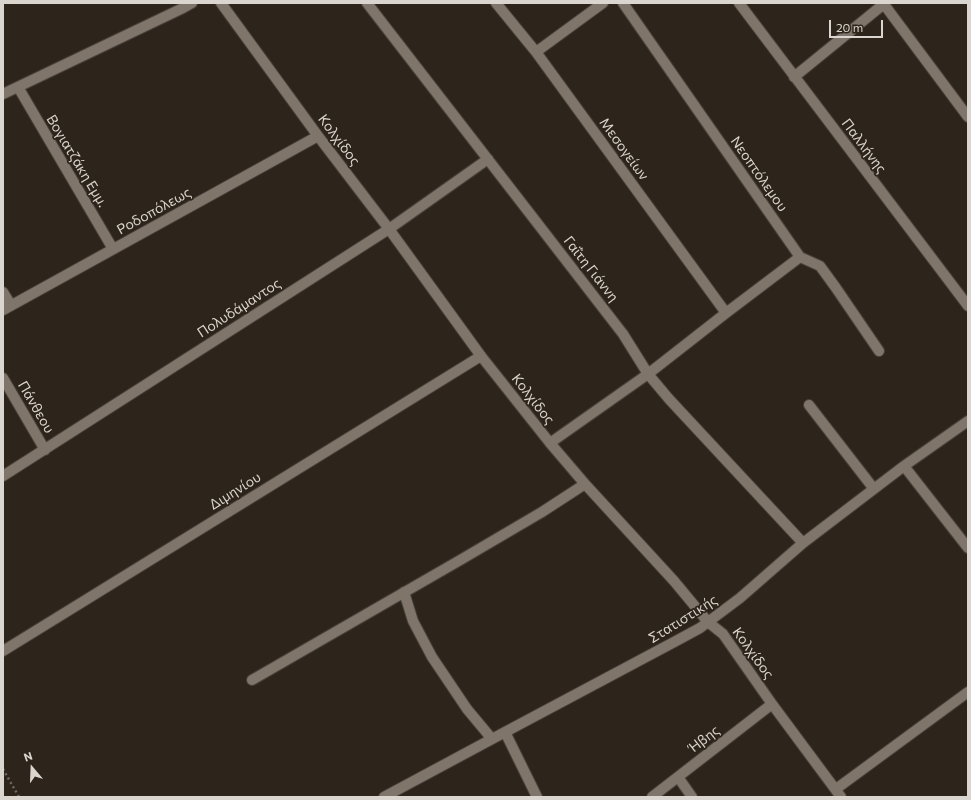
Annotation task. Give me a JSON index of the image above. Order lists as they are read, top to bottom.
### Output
{
  "streets": {
    "street": [
      "Κολχίδος",
      "Παλλήνης",
      "Μεσογείων",
      "Βογιατζάκη Εμμ.",
      "Νεοπτόλεμου",
      "Ροδοπόλεως",
      "Γαΐτη Γιάννη",
      "Πολυδάμαντος",
      "Πάνθεου",
      "Διμηνίου",
      "Στατιστικής",
      "Ήβης"
    ]
  },
  "crossings": [
    ["Κολχίδος", "Ροδοπόλεως"],
    ["Κολχίδος", "Πολυδάμαντος"],
    ["Κολχίδος", "Διμηνίου"],
    ["Κολχίδος", "Στατιστικής"],
    ["Κολχίδος", "Ήβης"],
    ["Βογιατζάκη Εμμ.", "Ροδοπόλεως"],
    ["Γαΐτη Γιάννη", "Πολυδάμαντος"],
    ["Γαΐτη Γιάννη", "Στατιστικής"],
    ["Πολυδάμαντος", "Πάνθεου"]
  ],
  "scale_bar": "20 m",
  "north": "top"
}
